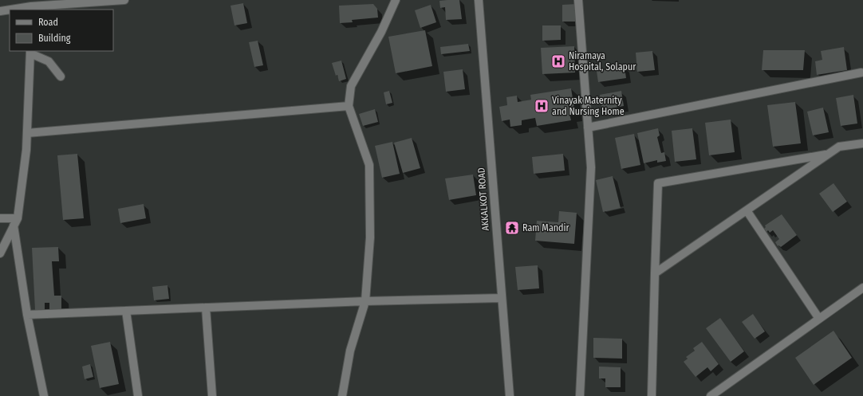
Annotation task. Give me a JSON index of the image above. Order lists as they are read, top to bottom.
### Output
{
  "streets": {
    "street": ["AKKALKOT ROAD"]
  },
  "places": {
    "hospital": ["Niramaya Hospital, Solapur", "Vinayak Maternity and Nursing Home"],
    "temple": ["Ram Mandir"]
  },
  "legend": ["Road", "Building"]
}
